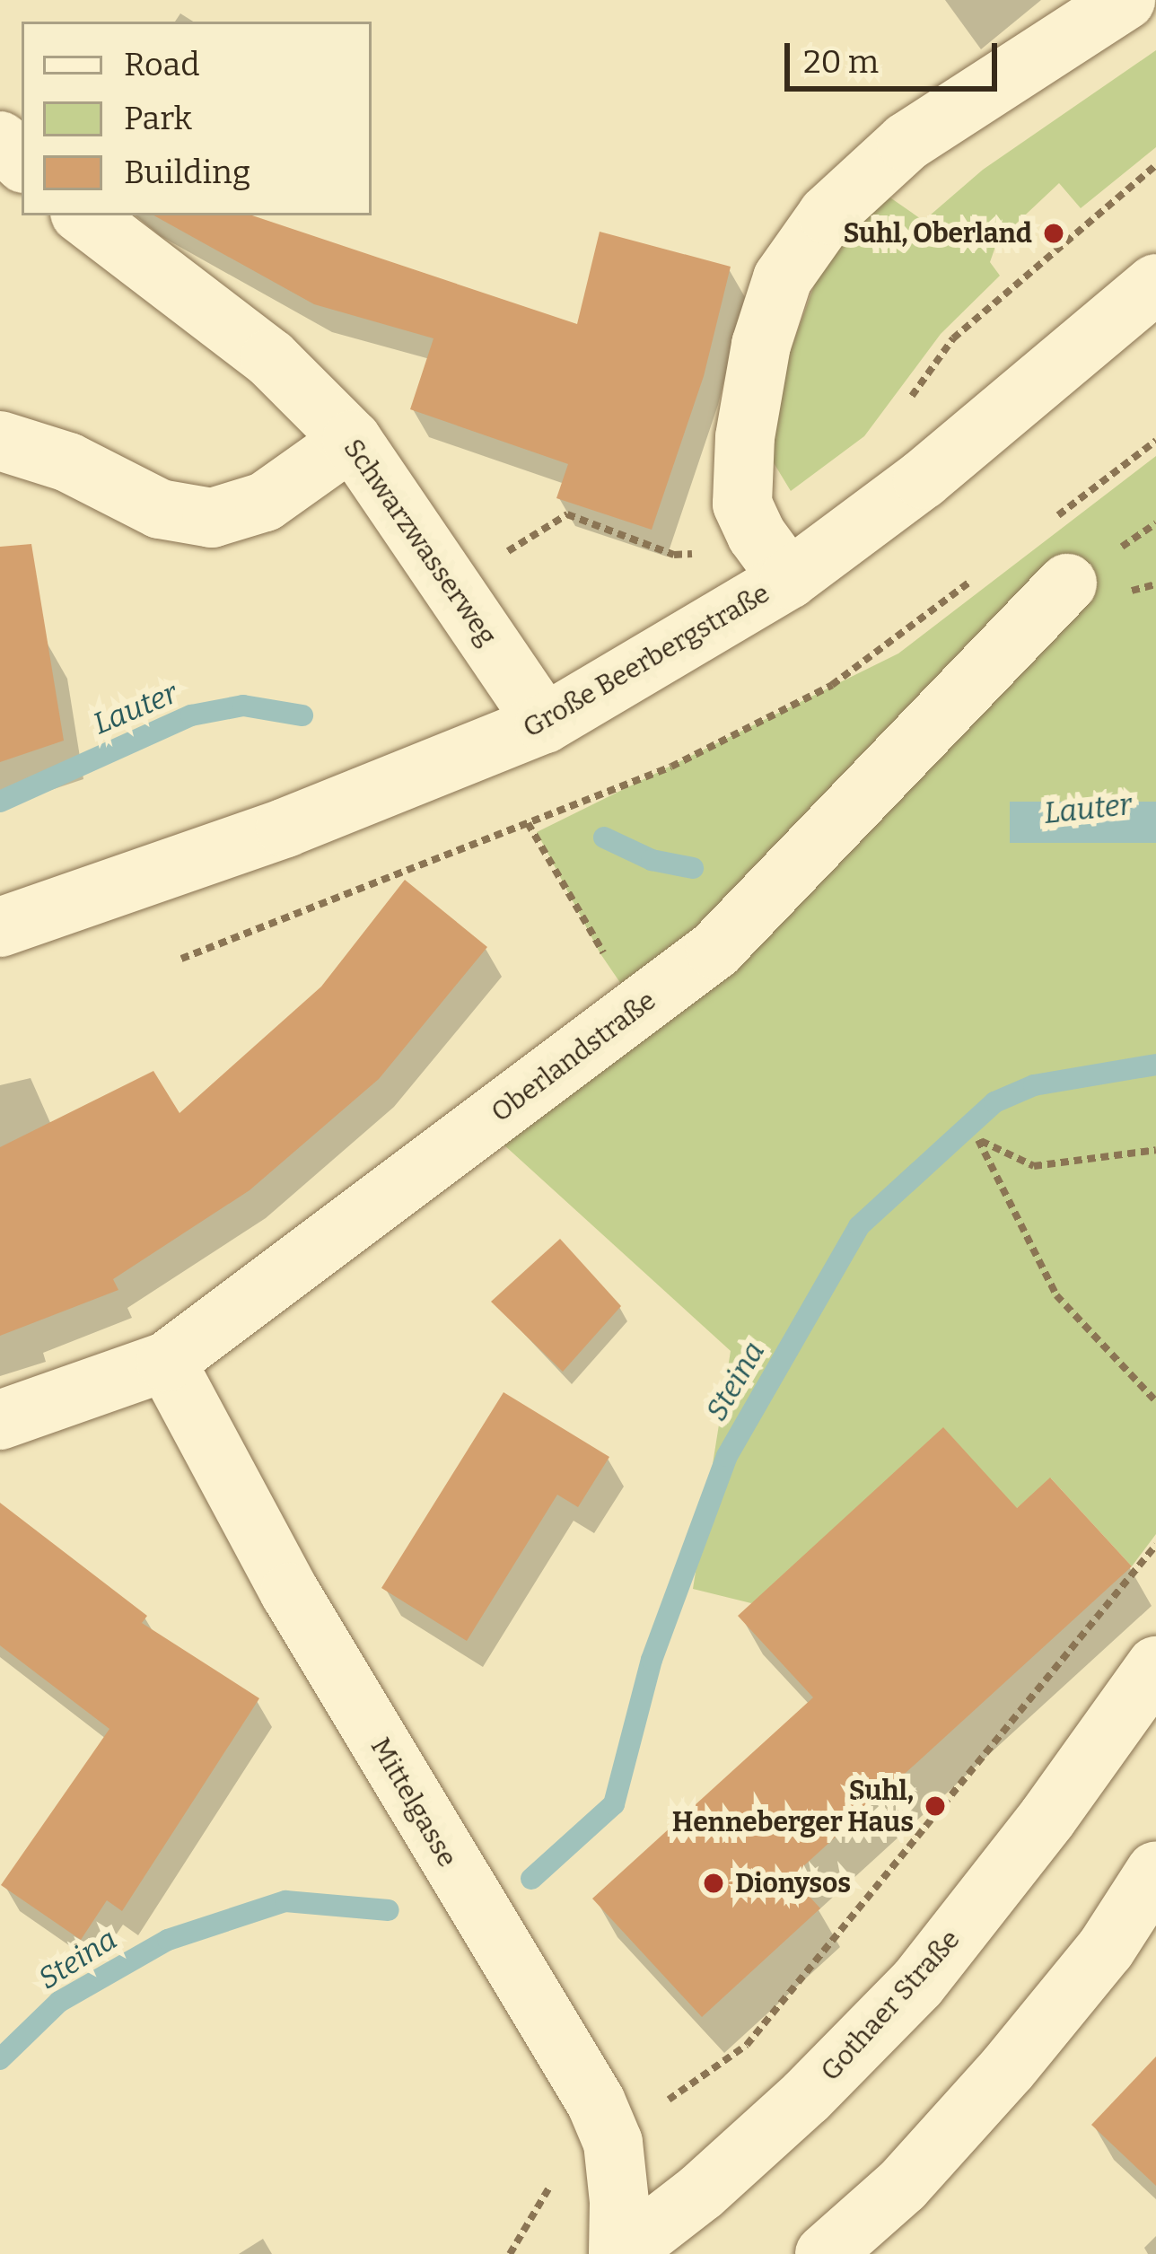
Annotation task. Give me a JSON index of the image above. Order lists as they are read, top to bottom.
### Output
{
  "streets": {
    "street": [
      "Schwarzwasserweg",
      "Große Beerbergstraße",
      "Oberlandstraße",
      "Mittelgasse",
      "Gothaer Straße"
    ]
  },
  "crossings": [
    ["Schwarzwasserweg", "Große Beerbergstraße"],
    ["Oberlandstraße", "Mittelgasse"],
    ["Mittelgasse", "Gothaer Straße"]
  ],
  "water": ["Lauter", "Steina"],
  "places": ["Suhl, Oberland", "Suhl, Henneberger Haus", "Dionysos"],
  "legend": ["Road", "Park", "Building"],
  "scale_bar": "20 m"
}
